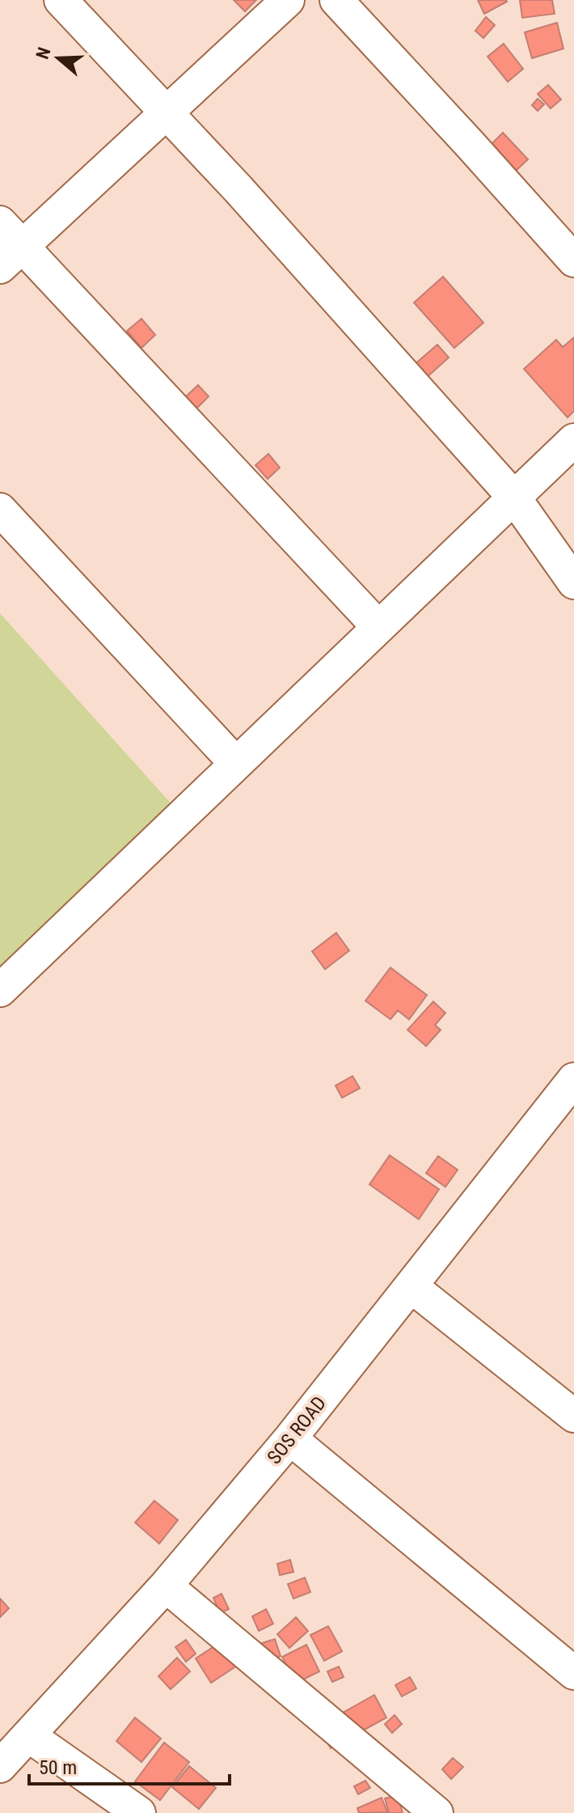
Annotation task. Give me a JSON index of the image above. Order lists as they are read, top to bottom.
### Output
{
  "streets": {
    "street": ["SOS ROAD"]
  },
  "scale_bar": "50 m",
  "north": "left"
}
